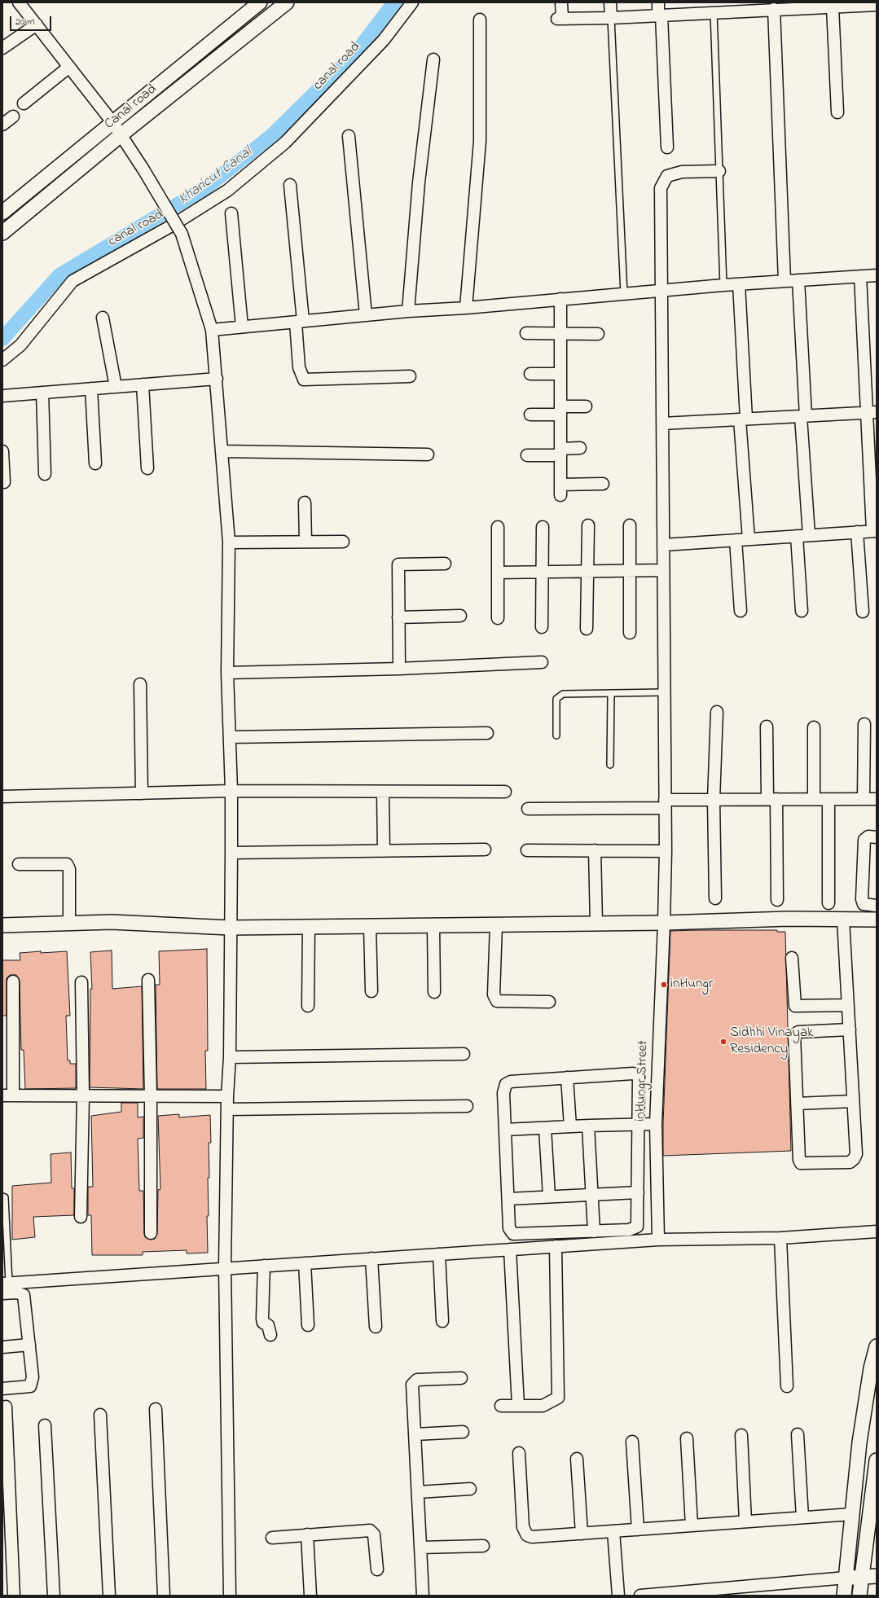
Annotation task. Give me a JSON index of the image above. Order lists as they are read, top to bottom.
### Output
{
  "streets": {
    "street": ["canal road", "Canal road", "inHungr Street"]
  },
  "water": ["Kharicut Canal"],
  "places": ["inHungr", "Sidhhi Vinayak Residency"],
  "scale_bar": "20 m"
}
